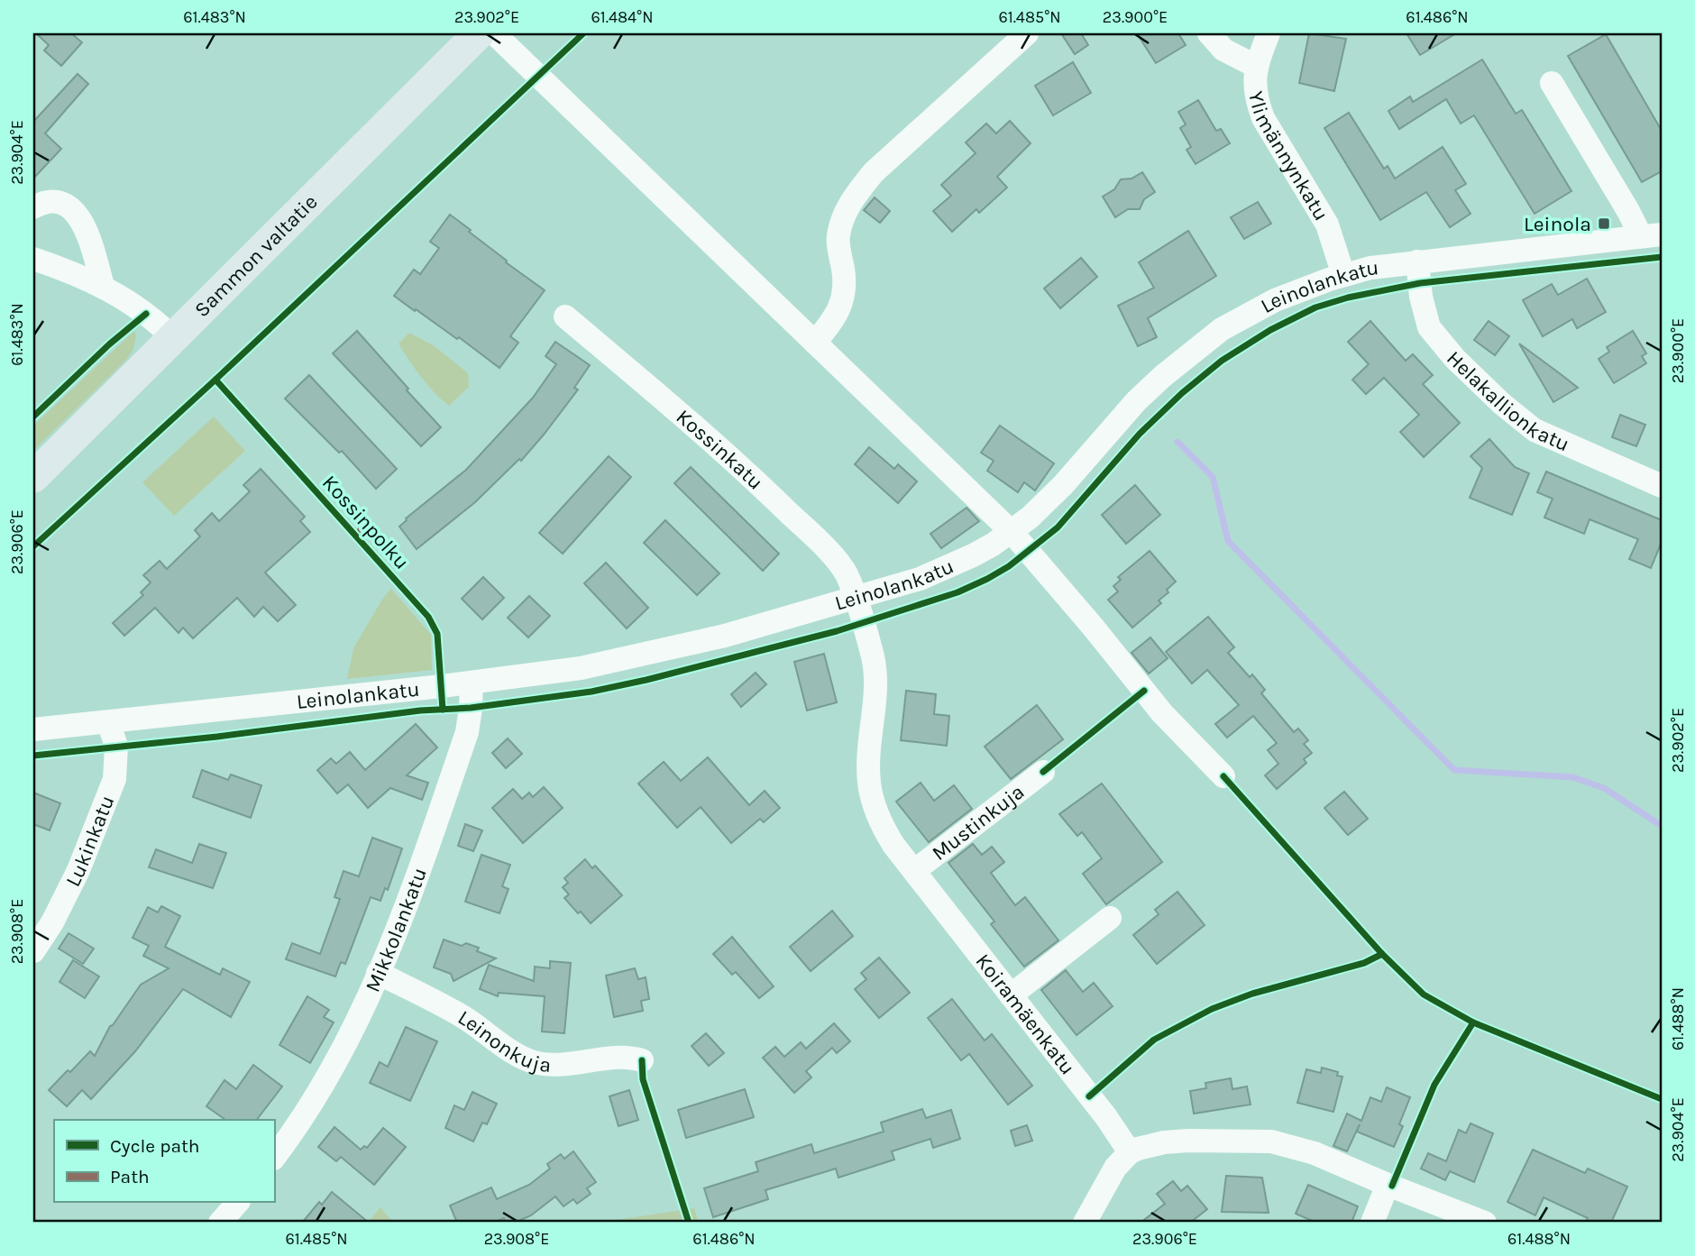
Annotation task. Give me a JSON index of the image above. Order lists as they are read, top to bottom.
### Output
{
  "streets": {
    "main road": ["Sammon valtatie"],
    "street": [
      "Ylimännynkatu",
      "Leinolankatu",
      "Helakallionkatu",
      "Kossinkatu",
      "Mustinkuja",
      "Lukinkatu",
      "Mikkolankatu",
      "Koiramäenkatu",
      "Leinonkuja"
    ],
    "cycle path": ["Kossinpolku"]
  },
  "crossings": [
    ["Ylimännynkatu", "Leinolankatu"],
    ["Leinolankatu", "Helakallionkatu"],
    ["Leinolankatu", "Kossinkatu"],
    ["Leinolankatu", "Lukinkatu"],
    ["Leinolankatu", "Mikkolankatu"],
    ["Leinolankatu", "Koiramäenkatu"],
    ["Kossinkatu", "Koiramäenkatu"],
    ["Mustinkuja", "Koiramäenkatu"],
    ["Mikkolankatu", "Leinonkuja"]
  ],
  "places": {
    "transit": ["Leinola"]
  },
  "legend": ["Cycle path", "Path"],
  "coordinates": [
    "61.483°N",
    "23.902°E",
    "61.484°N",
    "61.485°N",
    "23.900°E",
    "61.486°N",
    "23.904°E",
    "23.906°E",
    "23.908°E",
    "61.488°N"
  ]
}
